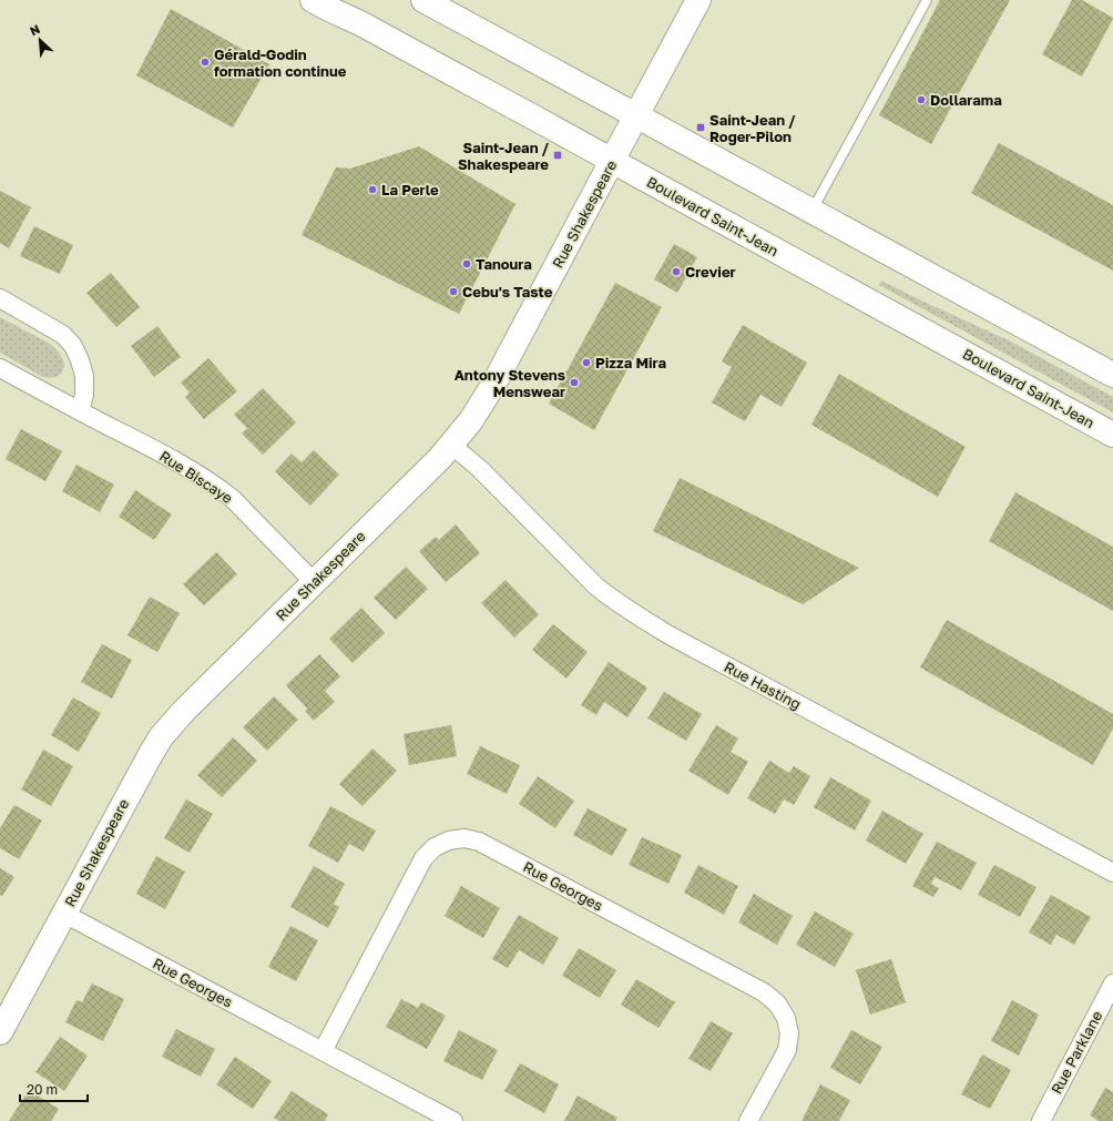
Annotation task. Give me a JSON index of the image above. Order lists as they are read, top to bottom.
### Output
{
  "streets": {
    "main road": ["Rue Shakespeare", "Boulevard Saint-Jean"],
    "street": [
      "Rue Biscaye",
      "Rue Hasting",
      "Rue Georges",
      "Rue Parklane"
    ]
  },
  "crossings": [
    ["Rue Shakespeare", "Boulevard Saint-Jean"],
    ["Rue Shakespeare", "Rue Biscaye"],
    ["Rue Shakespeare", "Rue Hasting"],
    ["Rue Shakespeare", "Rue Georges"]
  ],
  "places": {
    "other": [
      "Gérald-Godin formation continue",
      "Dollarama",
      "La Perle",
      "Tanoura",
      "Crevier",
      "Cebu's Taste",
      "Pizza Mira",
      "Antony Stevens Menswear"
    ],
    "transit": ["Saint-Jean / Roger-Pilon", "Saint-Jean / Shakespeare"]
  },
  "scale_bar": "20 m",
  "north": "top left"
}
